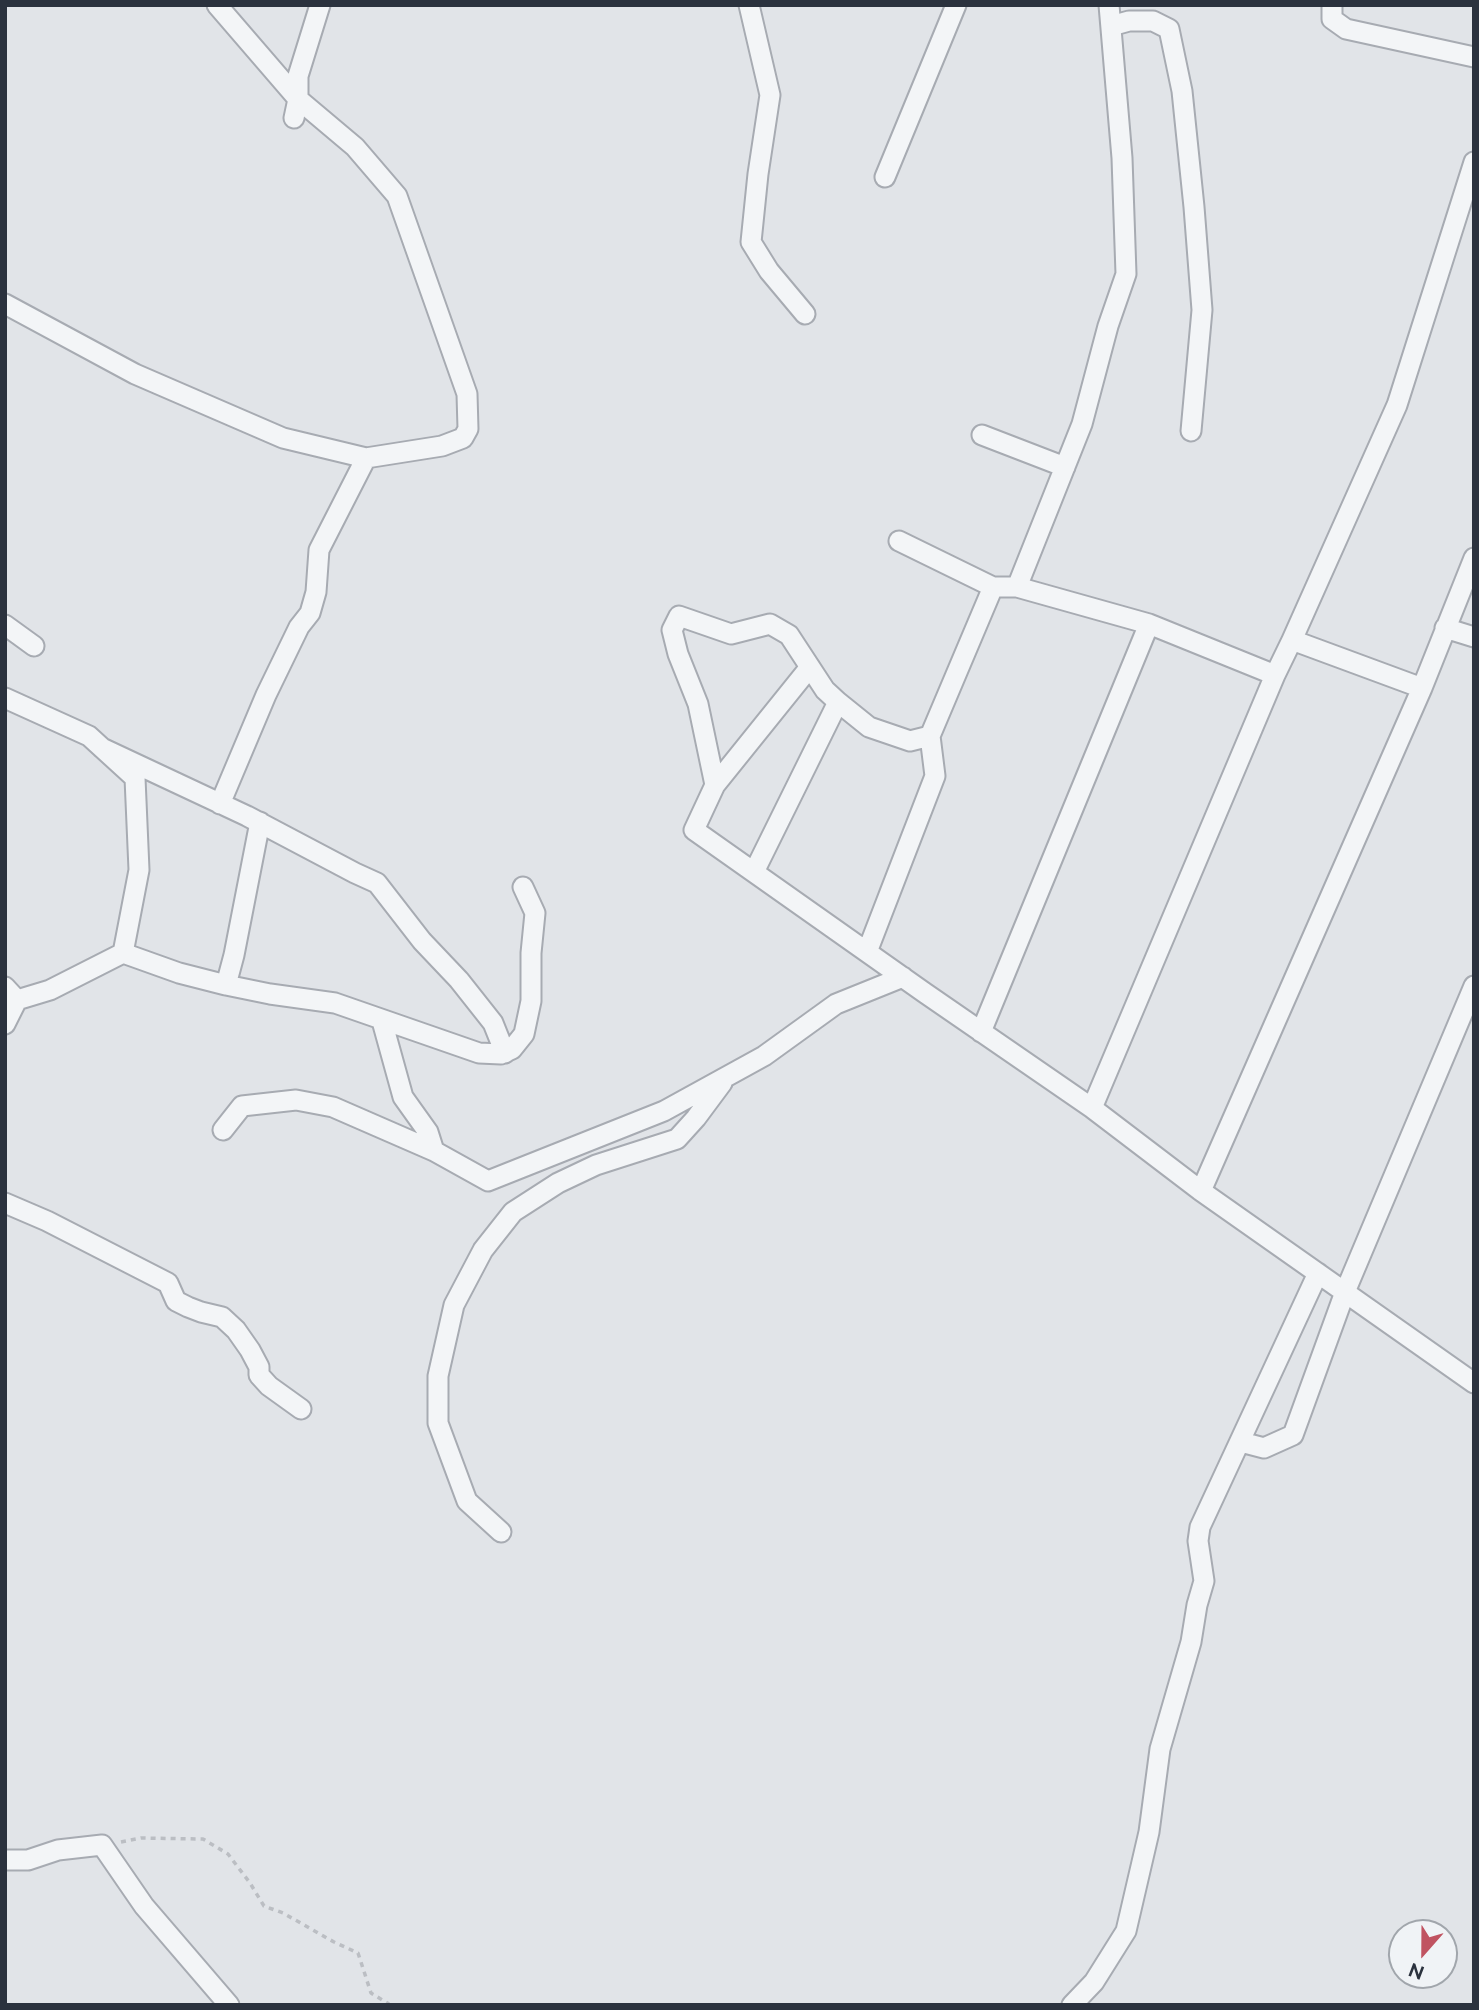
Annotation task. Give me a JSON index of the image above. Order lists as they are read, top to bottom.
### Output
{
  "north": "bottom"
}
